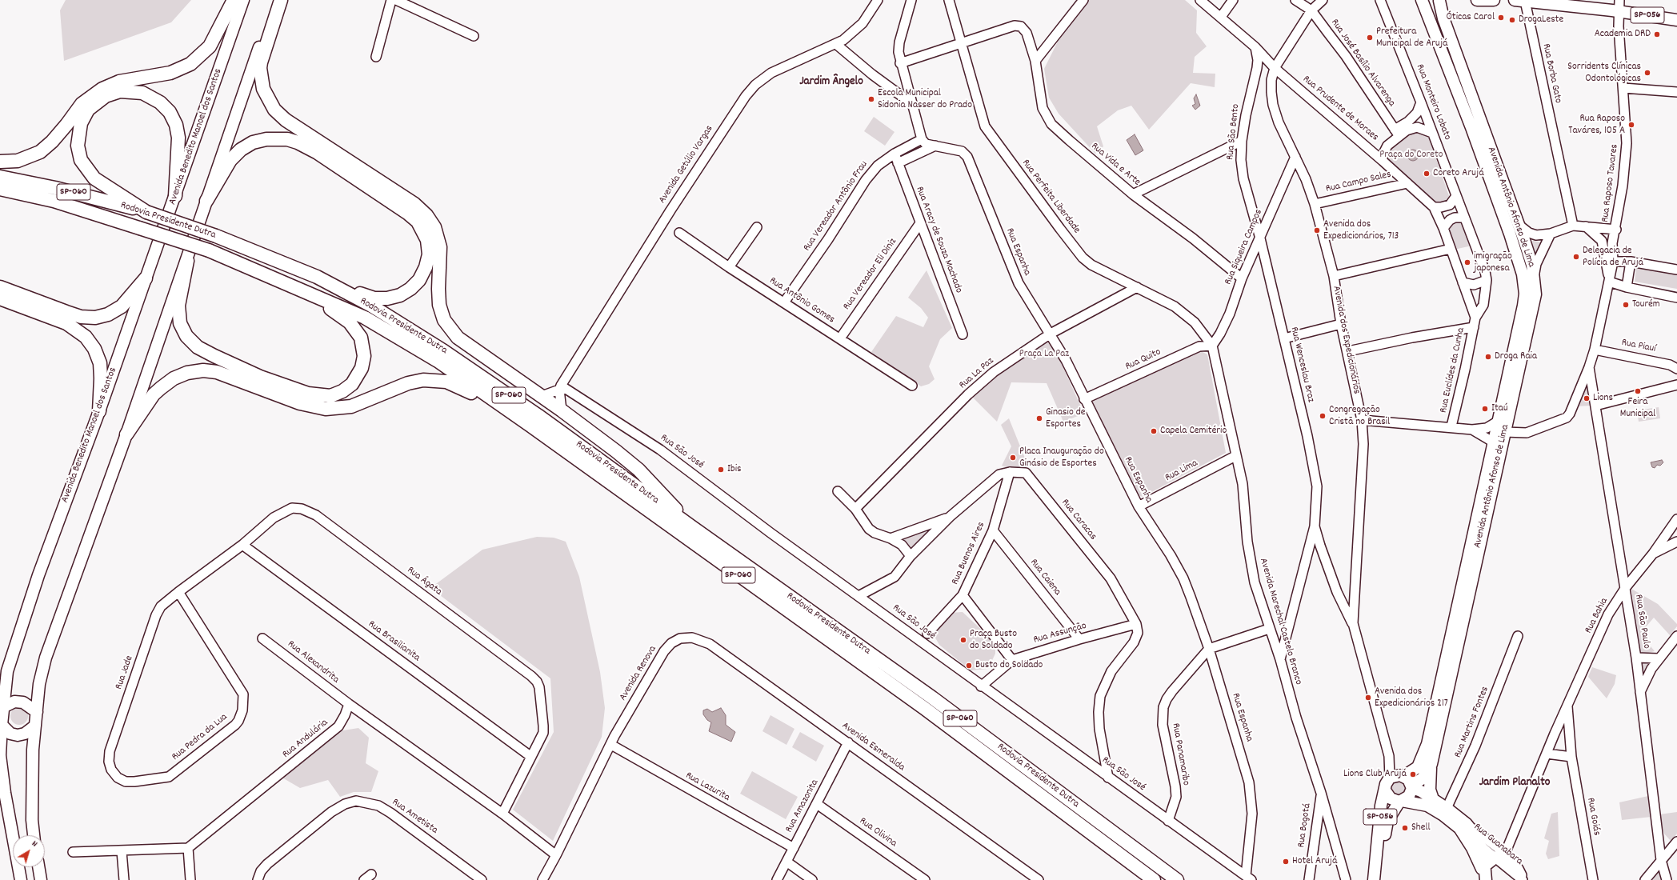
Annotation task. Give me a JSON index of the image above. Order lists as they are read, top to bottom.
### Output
{
  "streets": {
    "highway": ["SP-060", "Rodovia Presidente Dutra"],
    "main road": ["SP-056", "Avenida Benedito Manoel dos Santos", "Avenida Antônio Afonso de Lima"],
    "street": [
      "Rua José Basílio Alvarenga",
      "Rua Borba Gato",
      "Rua Monteiro Lobato",
      "Rua Prudente de Moraes",
      "Rua São Bento",
      "Avenida Getúlio Vargas",
      "Rua Vida e Arte",
      "Rua Campo Sales",
      "Rua Raposo Tavares",
      "Rua Perfeita Liberdade",
      "Rua Vereador Antônio Frau",
      "Rua Aracy de Souza Machado",
      "Rua Siqueira Campos",
      "Rua Espanha",
      "Rua Vereador Eli Diniz",
      "Rua Antônio Gomes",
      "Avenida dos Expedicionários",
      "Rua Piauí",
      "Rua Quito",
      "Rua Wenceslau Braz",
      "Rua Euclídes da Cunha",
      "Rua La Paz",
      "Rua São José",
      "Rua Lima",
      "Rua Caracas",
      "Rua Buenos Aires",
      "Rua Caiena",
      "Rua Ágata",
      "Rua Bahia",
      "Avenida Marechal Castelo Branco",
      "Rua São Paulo",
      "Rua Assunção",
      "Rua Brasilianita",
      "Rua Alexandrita",
      "Rua Jade",
      "Avenida Renova",
      "Rua Martins Fontes",
      "Rua Pedra da Lua",
      "Rua Andulária",
      "Avenida Esmeralda",
      "Rua Panamaribo",
      "Rua Lazurita",
      "Rua Amazonita",
      "Rua Ametista",
      "Rua Goiás",
      "Rua Bogotá",
      "Rua Olivina",
      "Rua Guanabara"
    ]
  },
  "crossings": [
    ["SP-056", "Rua Borba Gato"],
    ["SP-056", "Rua Raposo Tavares"],
    ["SP-056", "Avenida Antônio Afonso de Lima"],
    ["SP-056", "Avenida dos Expedicionários"],
    ["Rua José Basílio Alvarenga", "Avenida dos Expedicionários"],
    ["Rua Monteiro Lobato", "Rua Prudente de Moraes"],
    ["Rua Monteiro Lobato", "Rua Euclídes da Cunha"],
    ["Rua Prudente de Moraes", "Rua São Bento"],
    ["Rua Prudente de Moraes", "Rua Campo Sales"],
    ["Rua Prudente de Moraes", "Avenida dos Expedicionários"],
    ["Rua Prudente de Moraes", "Rua Euclídes da Cunha"],
    ["Rua São Bento", "Rua Siqueira Campos"],
    ["Rua São Bento", "Rua Wenceslau Braz"],
    ["Avenida Getúlio Vargas", "Rua São José"],
    ["Rua Vida e Arte", "Rua Perfeita Liberdade"],
    ["Rua Vida e Arte", "Rua Siqueira Campos"],
    ["Rua Campo Sales", "Avenida dos Expedicionários"],
    ["Rua Raposo Tavares", "Avenida Antônio Afonso de Lima"],
    ["Rua Raposo Tavares", "Rua Piauí"],
    ["Rua Raposo Tavares", "Rua São Paulo"],
    ["Rua Perfeita Liberdade", "Rua Siqueira Campos"],
    ["Rua Perfeita Liberdade", "Rua Quito"],
    ["Rua Perfeita Liberdade", "Rua La Paz"],
    ["Rua Perfeita Liberdade", "Avenida Marechal Castelo Branco"],
    ["Rua Vereador Antônio Frau", "Rua Aracy de Souza Machado"],
    ["Rua Vereador Antônio Frau", "Rua Espanha"],
    ["Rua Vereador Antônio Frau", "Rua Antônio Gomes"],
    ["Avenida Antônio Afonso de Lima", "Avenida dos Expedicionários"],
    ["Rua Aracy de Souza Machado", "Rua Vereador Eli Diniz"],
    ["Rua Siqueira Campos", "Avenida dos Expedicionários"],
    ["Rua Siqueira Campos", "Rua Quito"],
    ["Rua Siqueira Campos", "Rua Wenceslau Braz"],
    ["Rua Siqueira Campos", "Avenida Marechal Castelo Branco"],
    ["Rua Espanha", "Rua Quito"],
    ["Rua Espanha", "Rua La Paz"],
    ["Rua Espanha", "Rua São José"],
    ["Rua Espanha", "Rua Lima"],
    ["Rua Espanha", "Rua Panamaribo"],
    ["Rua Vereador Eli Diniz", "Rua Antônio Gomes"],
    ["Avenida dos Expedicionários", "Rua Wenceslau Braz"],
    ["Rua Quito", "Avenida Marechal Castelo Branco"],
    ["Rua São José", "Rua Caracas"],
    ["Rua São José", "Rua Assunção"],
    ["Rua São José", "Rua Panamaribo"],
    ["Rua Lima", "Avenida Marechal Castelo Branco"],
    ["Rua Caracas", "Rua Buenos Aires"],
    ["Rua Caracas", "Rua Assunção"],
    ["Rua Buenos Aires", "Rua Caiena"],
    ["Rua Caiena", "Rua Assunção"],
    ["Rua Ágata", "Rua Brasilianita"],
    ["Rua Ágata", "Rua Jade"],
    ["Rua Ágata", "Rua Pedra da Lua"],
    ["Rua Bahia", "Rua São Paulo"],
    ["Avenida Marechal Castelo Branco", "Rua Bogotá"],
    ["Rua Alexandrita", "Rua Andulária"],
    ["Rua Jade", "Rua Pedra da Lua"],
    ["Avenida Renova", "Avenida Esmeralda"],
    ["Avenida Renova", "Rua Lazurita"],
    ["Avenida Esmeralda", "Rua Amazonita"],
    ["Rua Lazurita", "Rua Amazonita"],
    ["Rua Amazonita", "Rua Olivina"]
  ],
  "districts": ["Jardim Ângelo", "Jardim Planalto"],
  "parks": ["Praça do Coreto", "Praça La Paz"],
  "places": [
    "Óticas Carol",
    "DrogaLeste",
    "Academia DRD",
    "Prefeitura Municipal de Arujá",
    "Sorridents Clínicas Odontológicas",
    "Escola Municipal Sidonia Nasser do Prado",
    "Rua Raposo Taváres, 105 A",
    "Coreto Arujá",
    "Avenida dos Expedicionários, 713",
    "Delegacia de Polícia de Arujá",
    "imigração japonesa",
    "Tourém",
    "Droga Raia",
    "Feira Municipal",
    "Lions",
    "Itaú",
    "Congregação Cristã no Brasil",
    "Ginasio de Esportes",
    "Capela Cemitério",
    "Placa Inauguração do Ginásio de Esportes",
    "Ibis",
    "Praça Busto do Soldado",
    "Busto do Soldado",
    "Avenida dos Expedicionários 217",
    "Lions Club Arujá",
    "Shell",
    "Hotel Arujá"
  ],
  "north": "top right"
}
